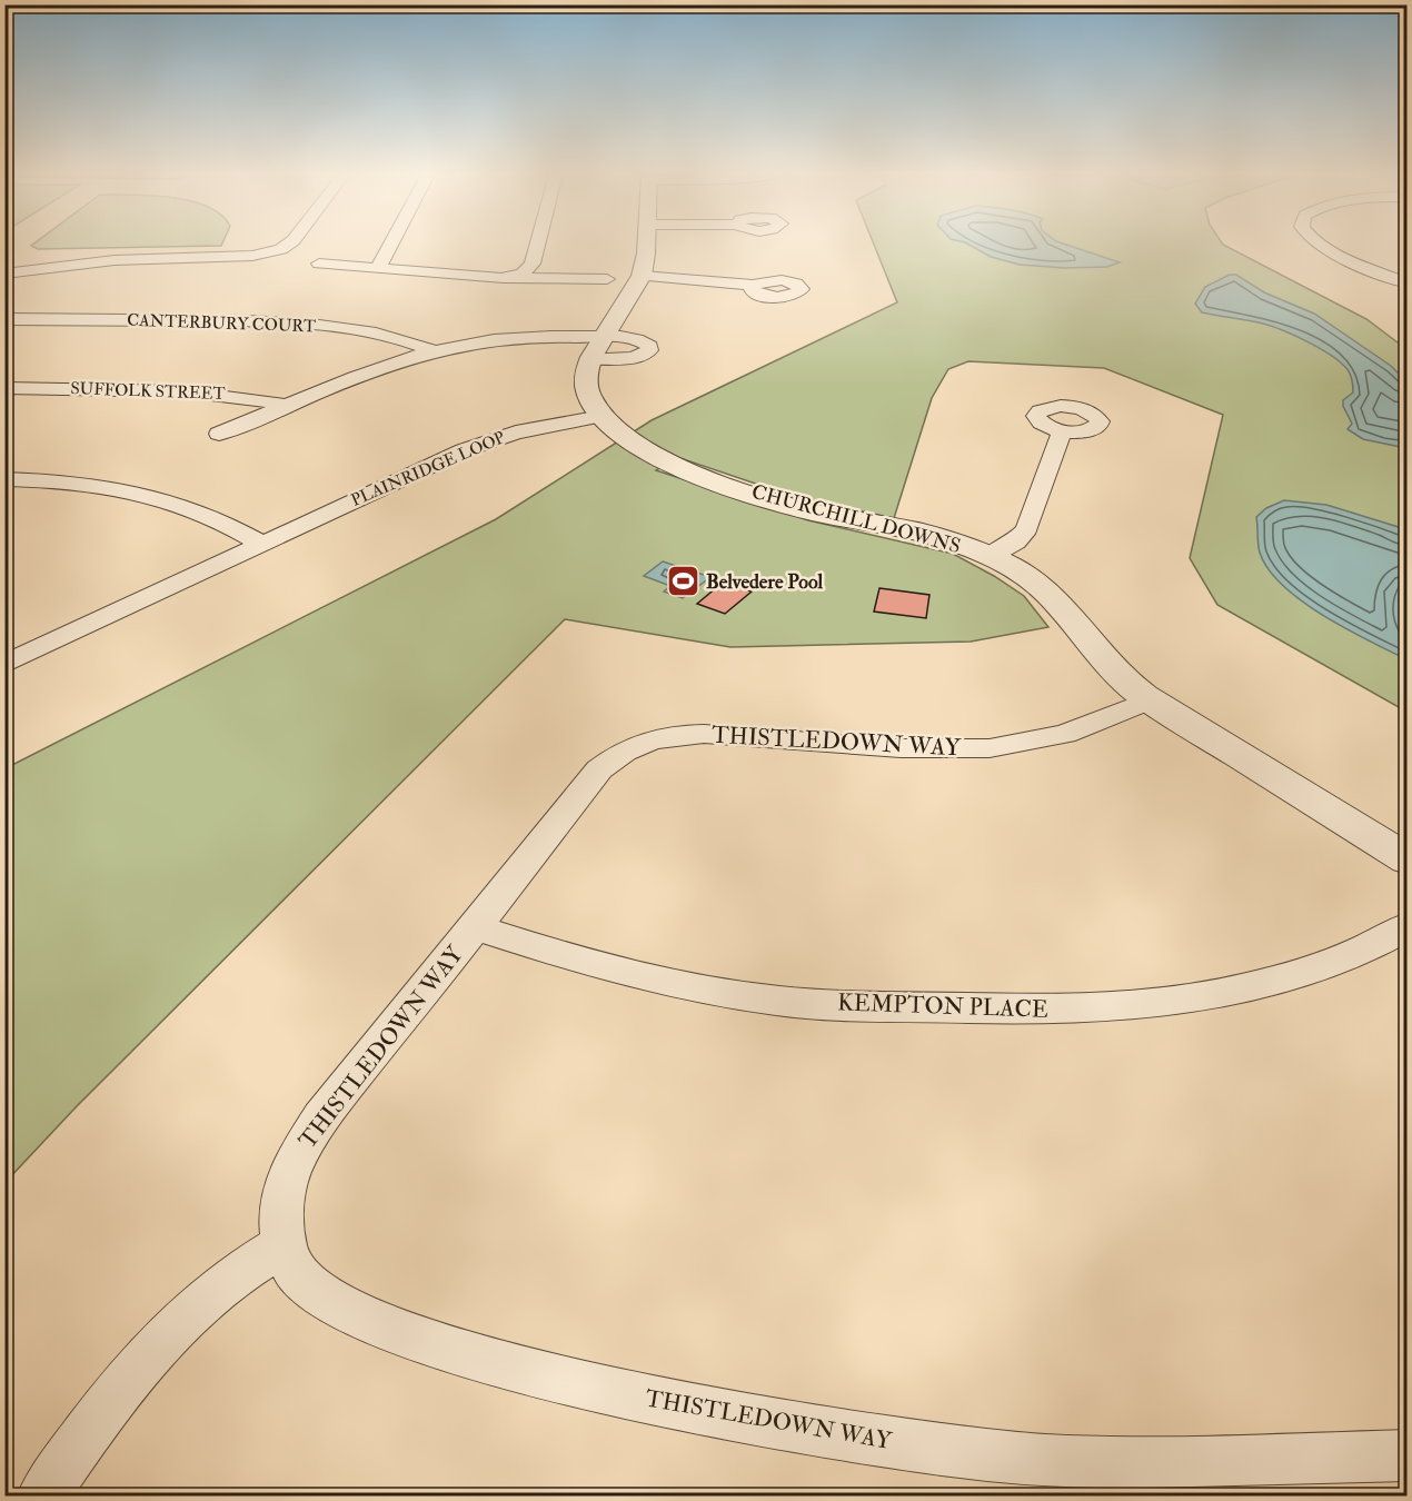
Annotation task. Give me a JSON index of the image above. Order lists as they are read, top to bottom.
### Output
{
  "streets": {
    "street": [
      "CANTERBURY COURT",
      "SUFFOLK STREET",
      "PLAINRIDGE LOOP",
      "CHURCHILL DOWNS",
      "THISTLEDOWN WAY",
      "KEMPTON PLACE"
    ]
  },
  "crossings": [
    ["CANTERBURY COURT", "SUFFOLK STREET"],
    ["SUFFOLK STREET", "CHURCHILL DOWNS"],
    ["PLAINRIDGE LOOP", "CHURCHILL DOWNS"],
    ["CHURCHILL DOWNS", "THISTLEDOWN WAY"],
    ["THISTLEDOWN WAY", "KEMPTON PLACE"]
  ],
  "places": {
    "sports": ["Belvedere Pool"]
  }
}
